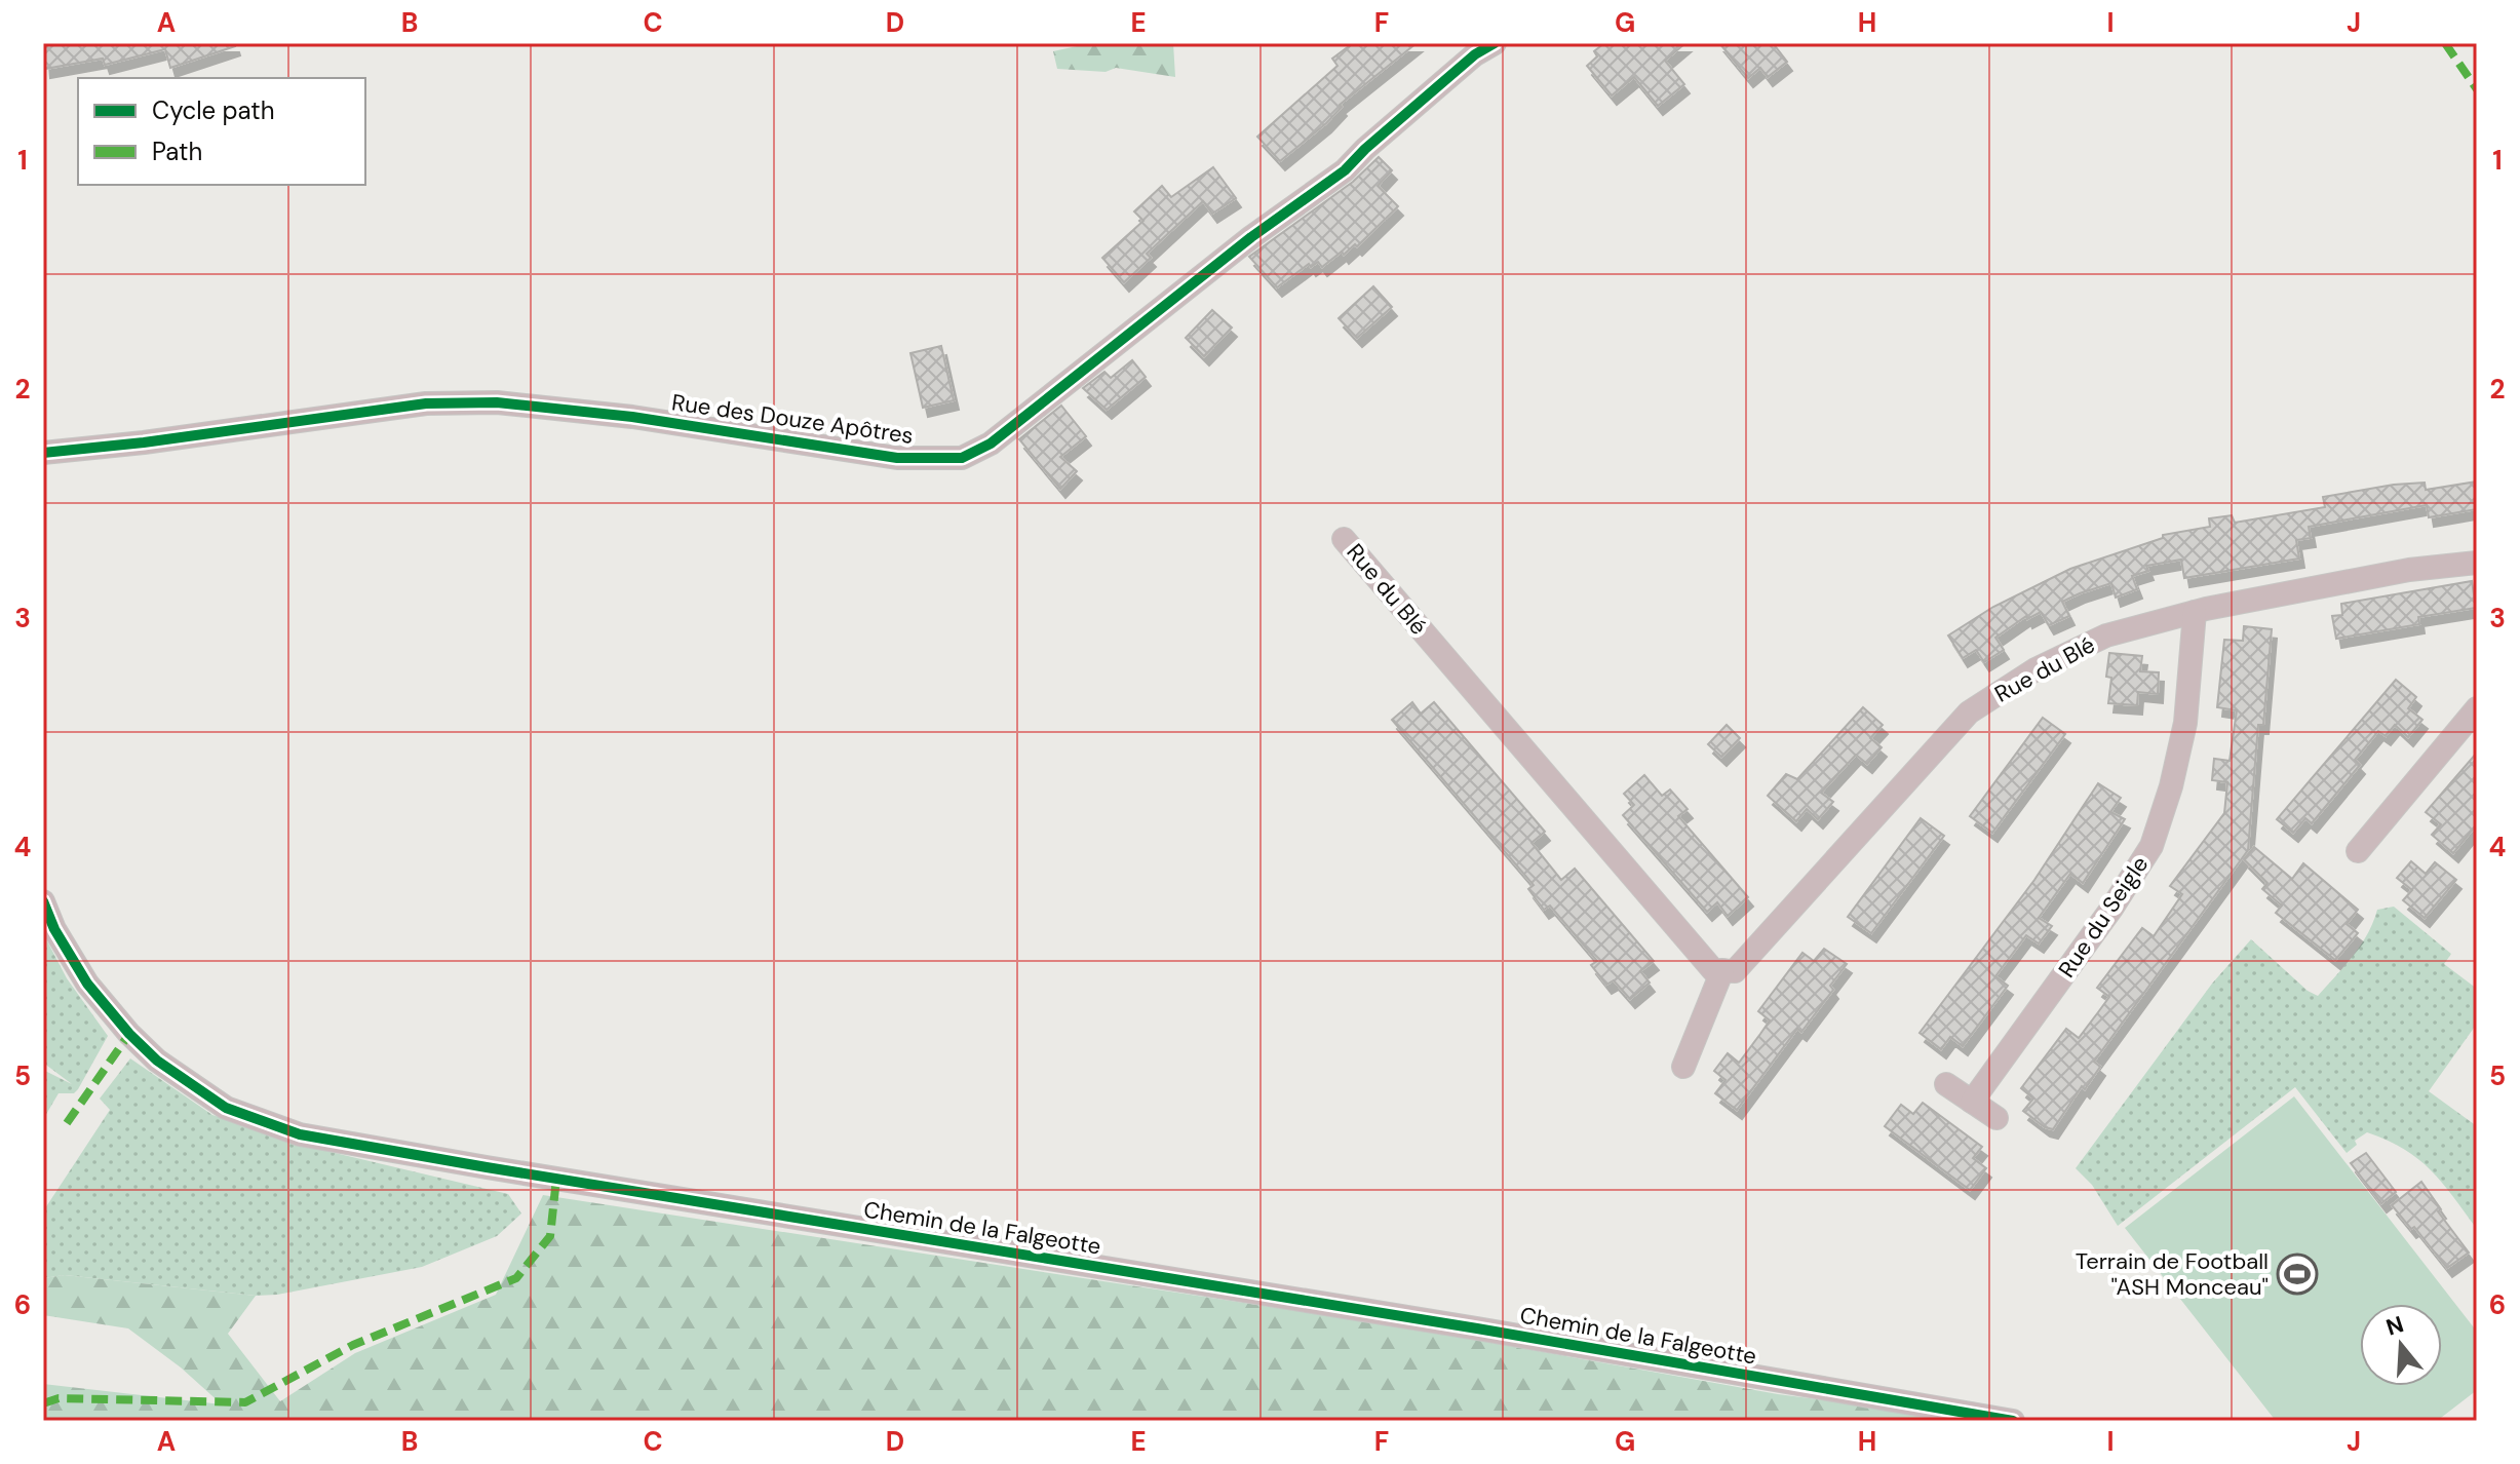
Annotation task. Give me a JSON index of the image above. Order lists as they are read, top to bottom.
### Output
{
  "streets": {
    "street": [
      "Rue des Douze Apôtres",
      "Rue du Blé",
      "Rue du Seigle",
      "Chemin de la Falgeotte"
    ]
  },
  "crossings": [
    ["Rue du Blé", "Rue du Seigle"]
  ],
  "places": {
    "sports": ["Terrain de Football \"ASH Monceau\""]
  },
  "legend": ["Cycle path", "Path"],
  "north": "top",
  "grid": {
    "columns": [
      "A",
      "B",
      "C",
      "D",
      "E",
      "F",
      "G",
      "H",
      "I",
      "J"
    ],
    "rows": [
      "1",
      "2",
      "3",
      "4",
      "5",
      "6"
    ]
  }
}
